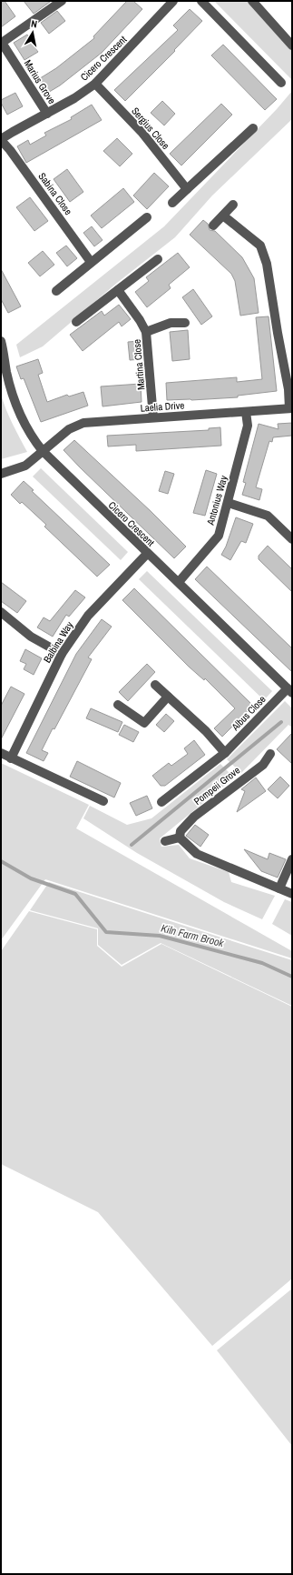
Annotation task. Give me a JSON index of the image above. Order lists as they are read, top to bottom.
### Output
{
  "streets": {
    "street": [
      "Cicero Crescent",
      "Marius Grove",
      "Sergius Close",
      "Sabina Close",
      "Martina Close",
      "Laelia Drive",
      "Antonius Way",
      "Balbina Way",
      "Albus Close",
      "Pompeii Grove"
    ]
  },
  "crossings": [
    ["Cicero Crescent", "Marius Grove"],
    ["Cicero Crescent", "Sergius Close"],
    ["Cicero Crescent", "Sabina Close"],
    ["Cicero Crescent", "Laelia Drive"],
    ["Cicero Crescent", "Antonius Way"],
    ["Cicero Crescent", "Balbina Way"],
    ["Cicero Crescent", "Albus Close"],
    ["Martina Close", "Laelia Drive"],
    ["Laelia Drive", "Antonius Way"]
  ],
  "water": ["Kiln Farm Brook"],
  "north": "top"
}
